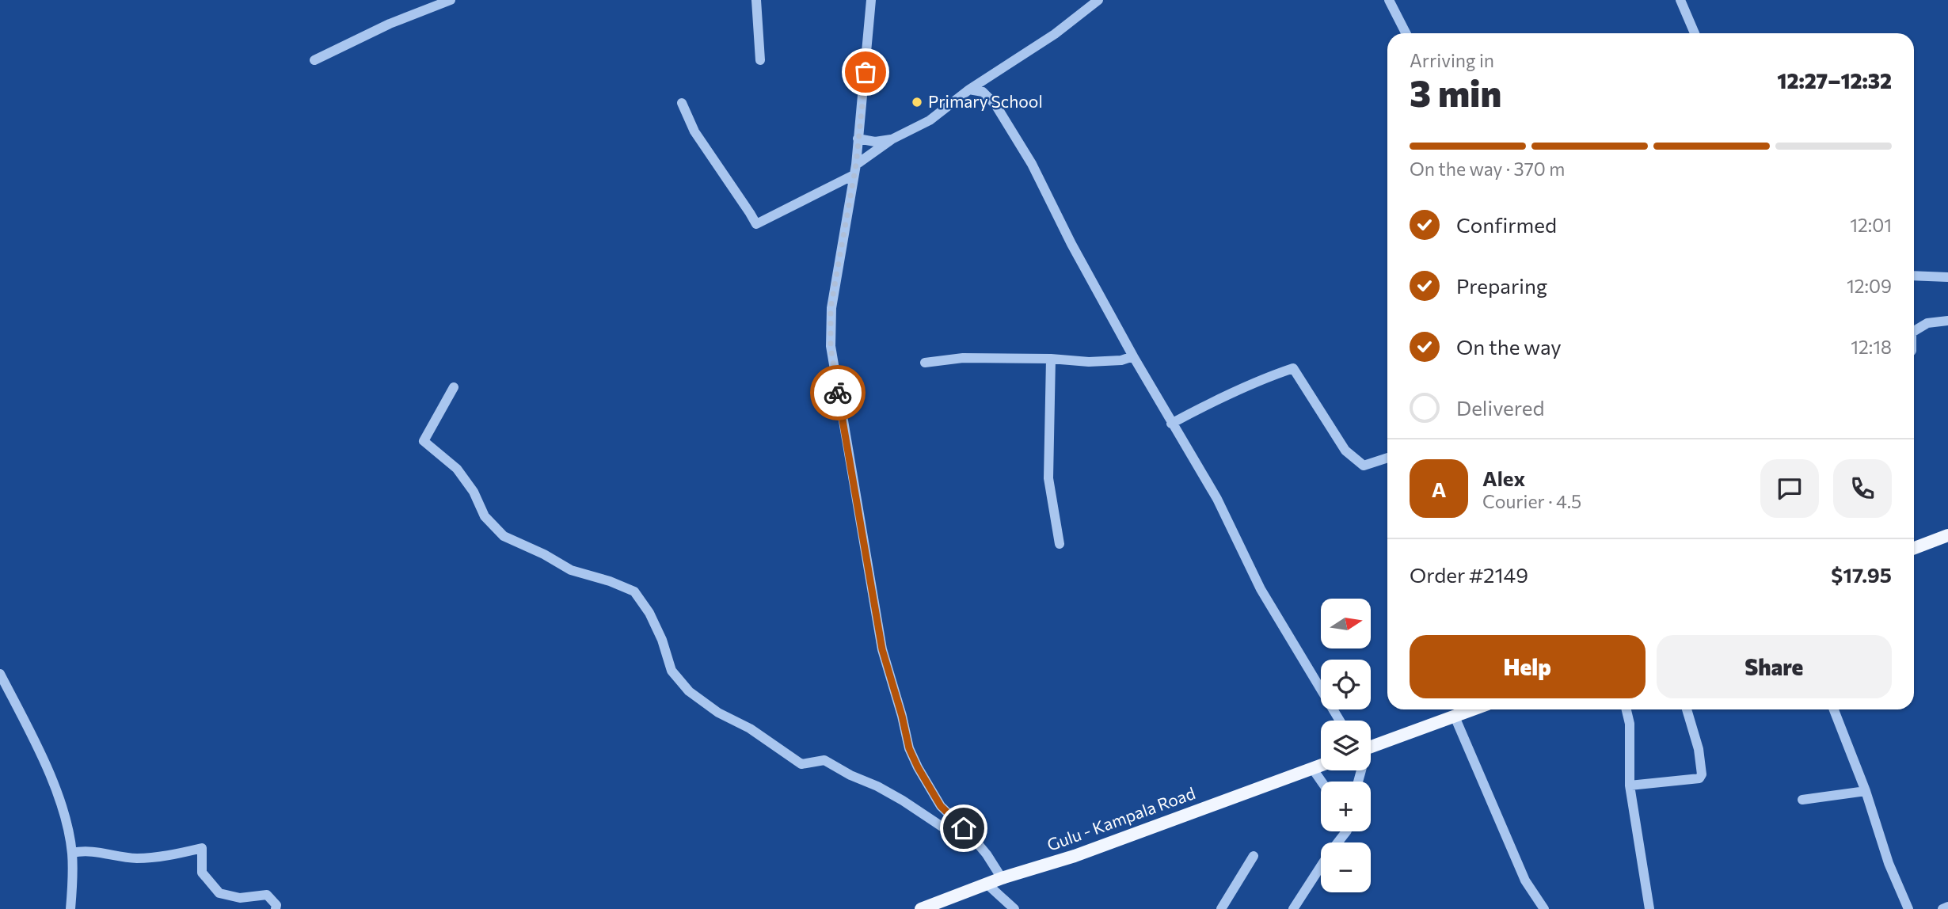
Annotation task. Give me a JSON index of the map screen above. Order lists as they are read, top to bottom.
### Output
{
  "streets": {
    "main road": ["Gulu - Kampala Road"]
  },
  "places": ["Primary School"],
  "north": "right",
  "page": {
    "heading": ["3 min", "Arriving in", "12:27–12:32"],
    "panel": [
      "Alex",
      "Courier · 4.5",
      "Order #2149",
      "$17.95"
    ],
    "bar": "On the way · 370 m",
    "list": [
      ["Confirmed", "12:01"],
      ["Preparing", "12:09"],
      ["On the way", "12:18"],
      "Delivered"
    ],
    "round": "A",
    "map_buttons": ["+", "−"],
    "buttons": ["Help", "Share"]
  }
}
